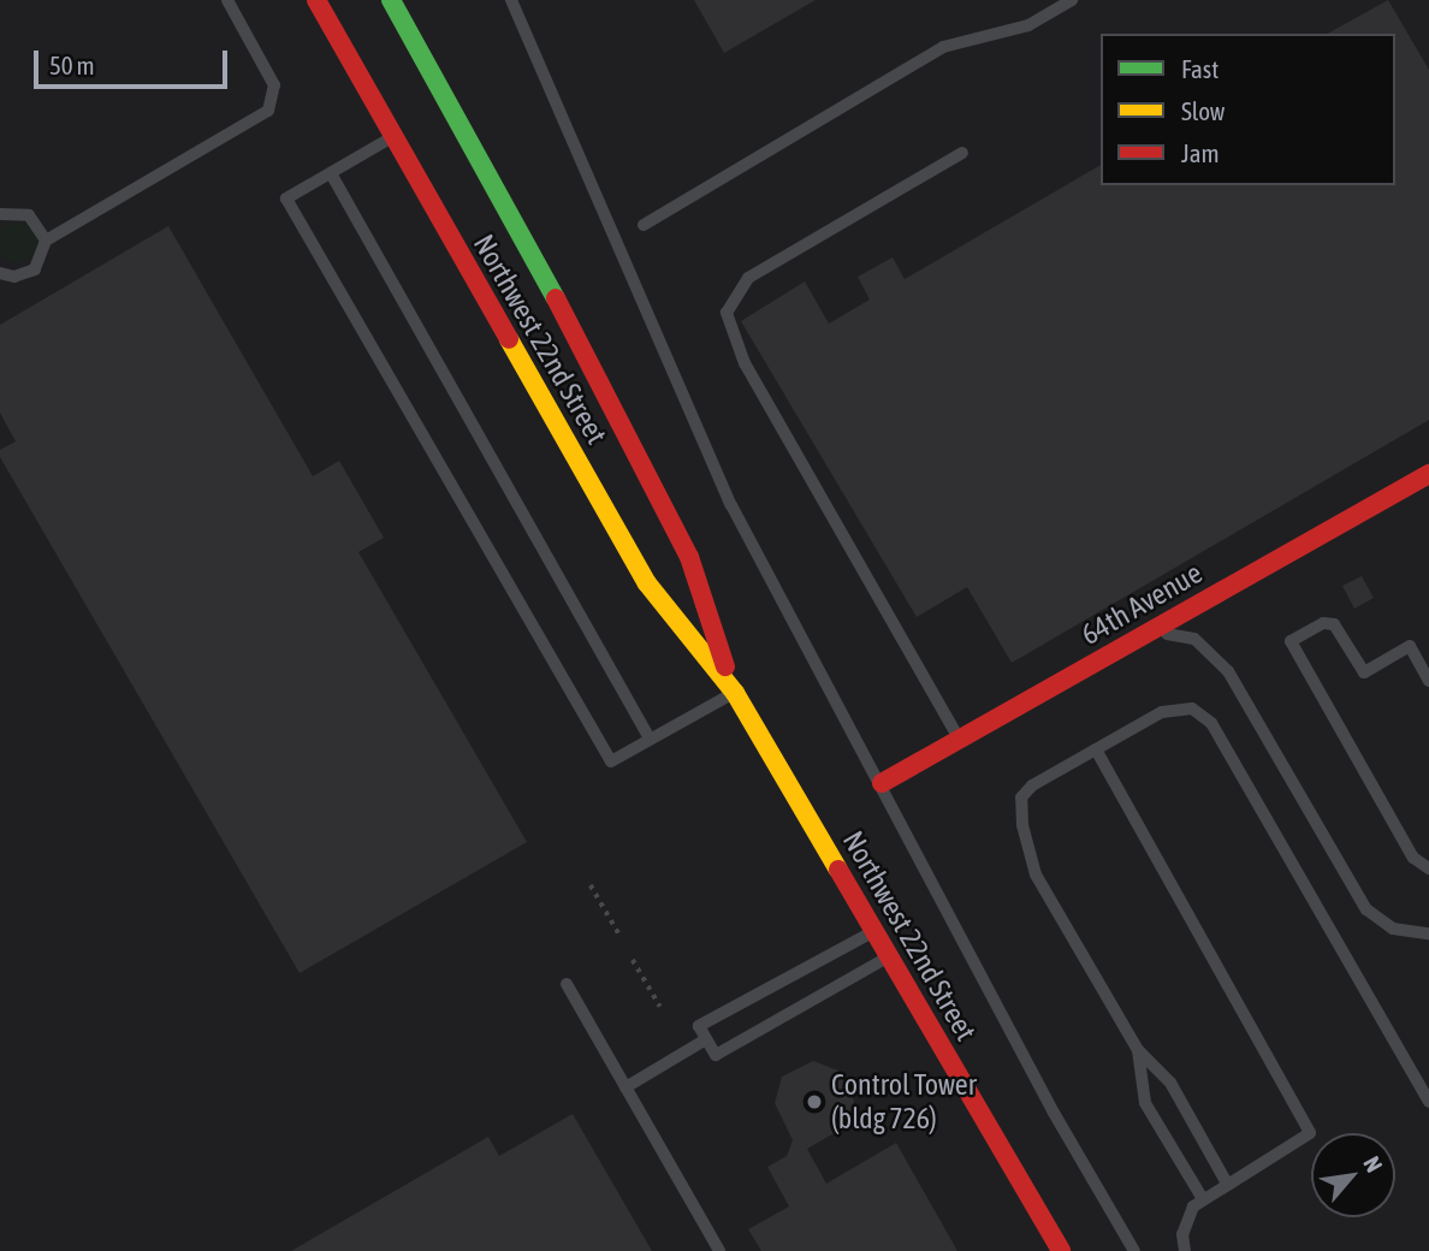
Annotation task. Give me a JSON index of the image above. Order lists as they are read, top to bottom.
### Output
{
  "streets": {
    "street": ["Northwest 22nd Street", "64th Avenue"]
  },
  "places": ["Control Tower (bldg 726)"],
  "legend": ["Fast", "Slow", "Jam"],
  "scale_bar": "50 m",
  "north": "top right"
}
